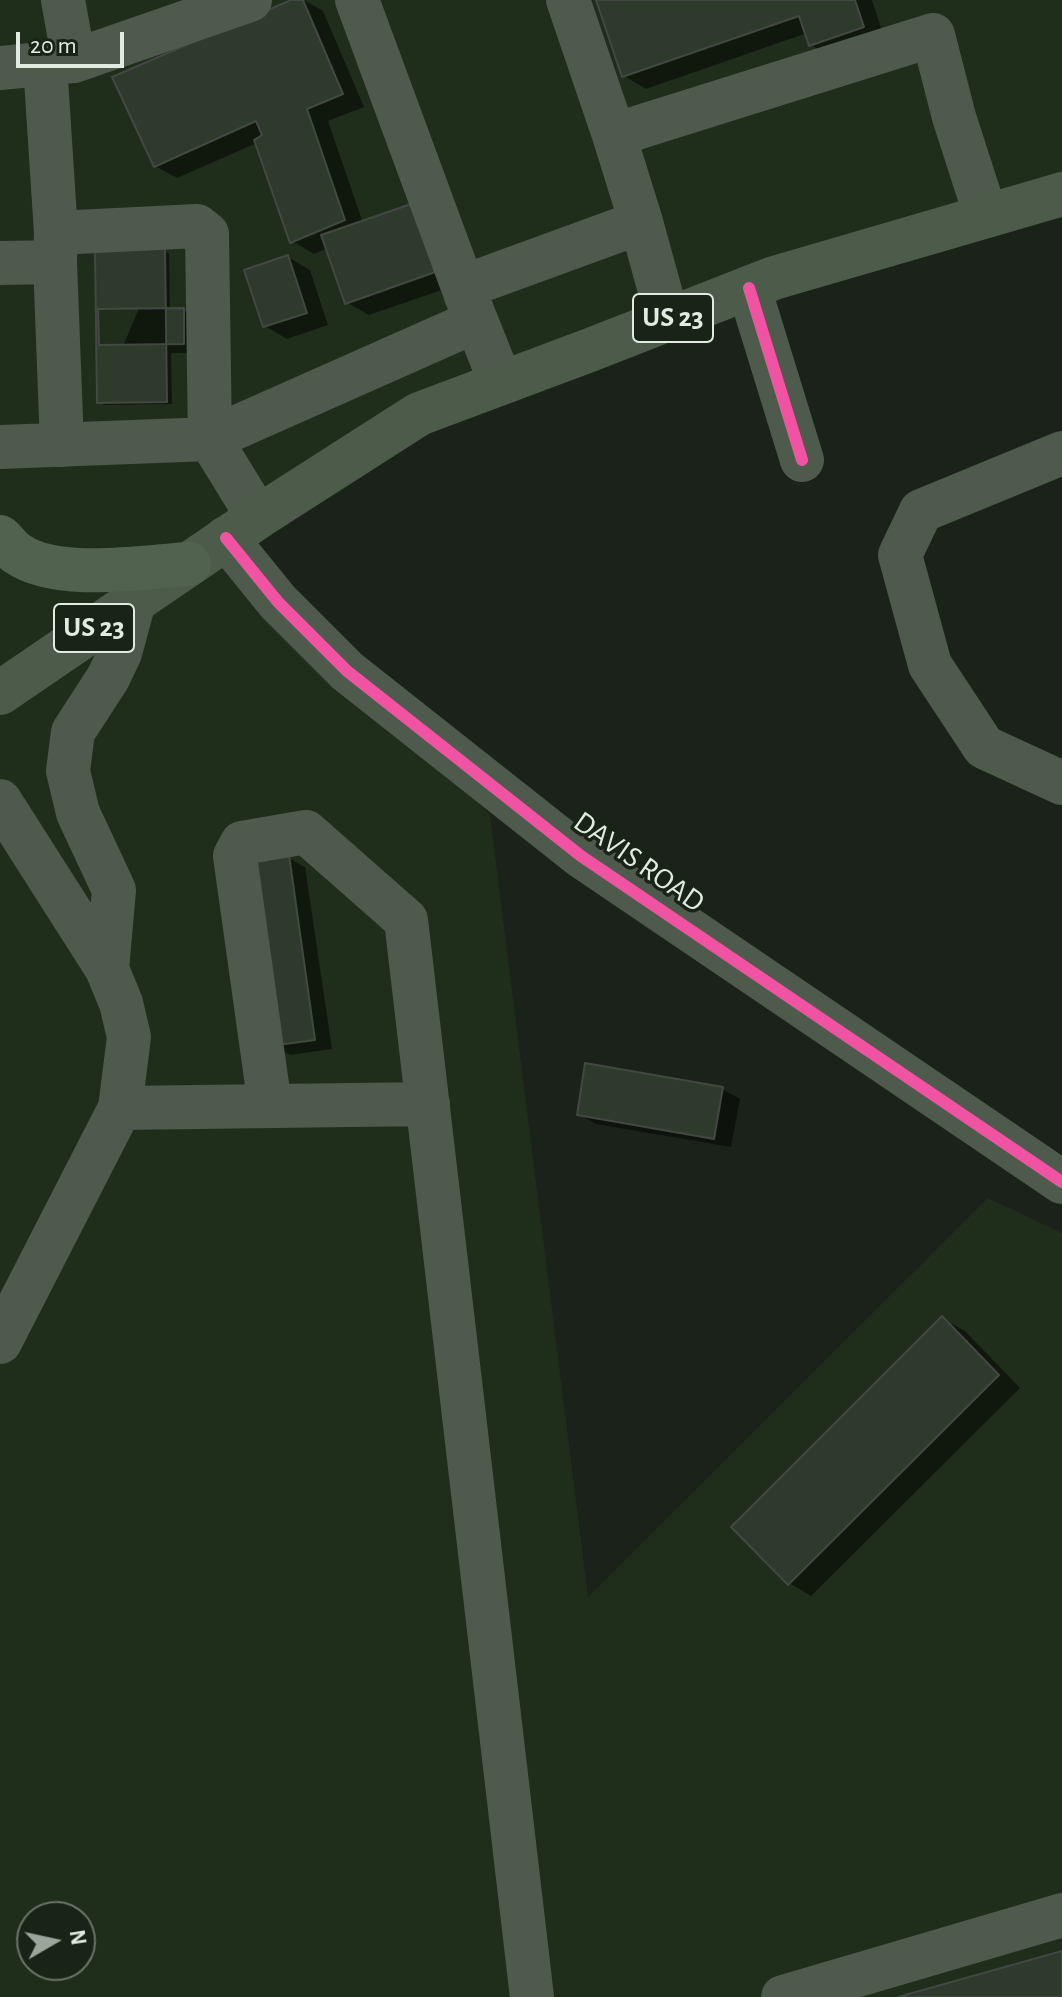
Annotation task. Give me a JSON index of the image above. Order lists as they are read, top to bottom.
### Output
{
  "streets": {
    "main road": ["US 23"],
    "street": ["DAVIS ROAD"]
  },
  "crossings": [
    ["US 23", "DAVIS ROAD"]
  ],
  "scale_bar": "20 m",
  "north": "right"
}
